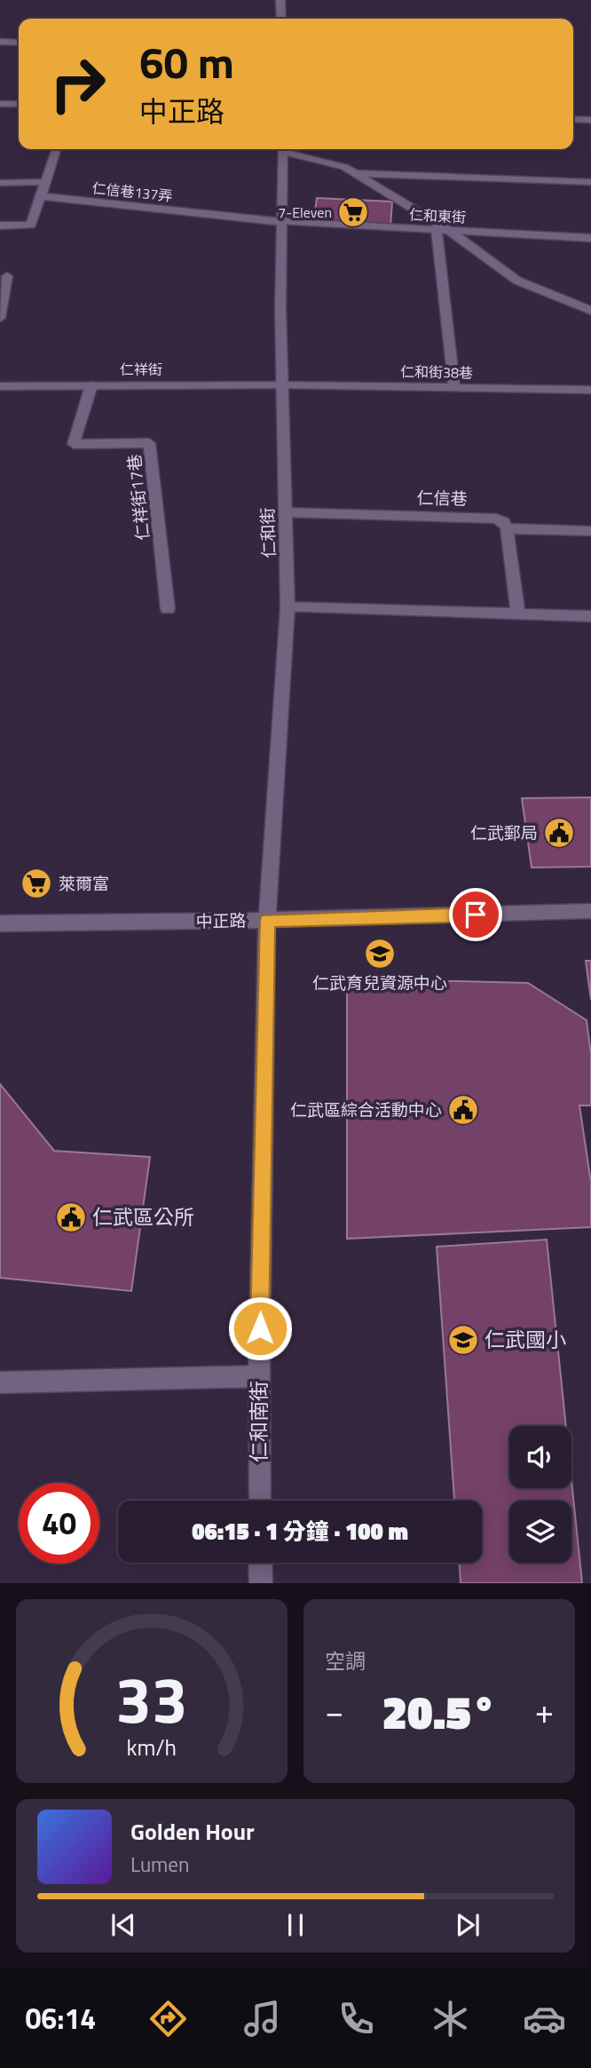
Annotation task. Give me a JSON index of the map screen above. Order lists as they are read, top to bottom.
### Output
{
  "streets": {
    "street": [
      "仁信巷137弄",
      "仁和東街",
      "仁祥街",
      "仁和街38巷",
      "仁祥街17巷",
      "仁信巷",
      "仁和街",
      "中正路",
      "仁和南街"
    ]
  },
  "crossings": [
    ["仁信巷137弄", "仁和東街"],
    ["仁信巷137弄", "仁和街"],
    ["仁和東街", "仁和街"],
    ["仁祥街", "仁和街38巷"],
    ["仁祥街", "仁祥街17巷"],
    ["仁祥街", "仁和街"],
    ["仁和街38巷", "仁和街"],
    ["仁信巷", "仁和街"],
    ["仁和街", "中正路"],
    ["仁和街", "仁和南街"],
    ["中正路", "仁和南街"]
  ],
  "places": {
    "supermarket": ["7-Eleven", "萊爾富"],
    "public building": ["仁武郵局", "仁武區綜合活動中心", "仁武區公所"],
    "school or university": ["仁武育兒資源中心", "仁武國小"]
  },
  "page": {
    "turn": ["60 m", "中正路"],
    "limit": "40",
    "trip": "06:15 · 1 分鐘 · 100 m",
    "tile": "空調",
    "heat": ["−", "20.5°", "+"],
    "song": ["Golden Hour", "Lumen"],
    "tabs": "06:14",
    "gauge": ["33", "km/h"]
  }
}
